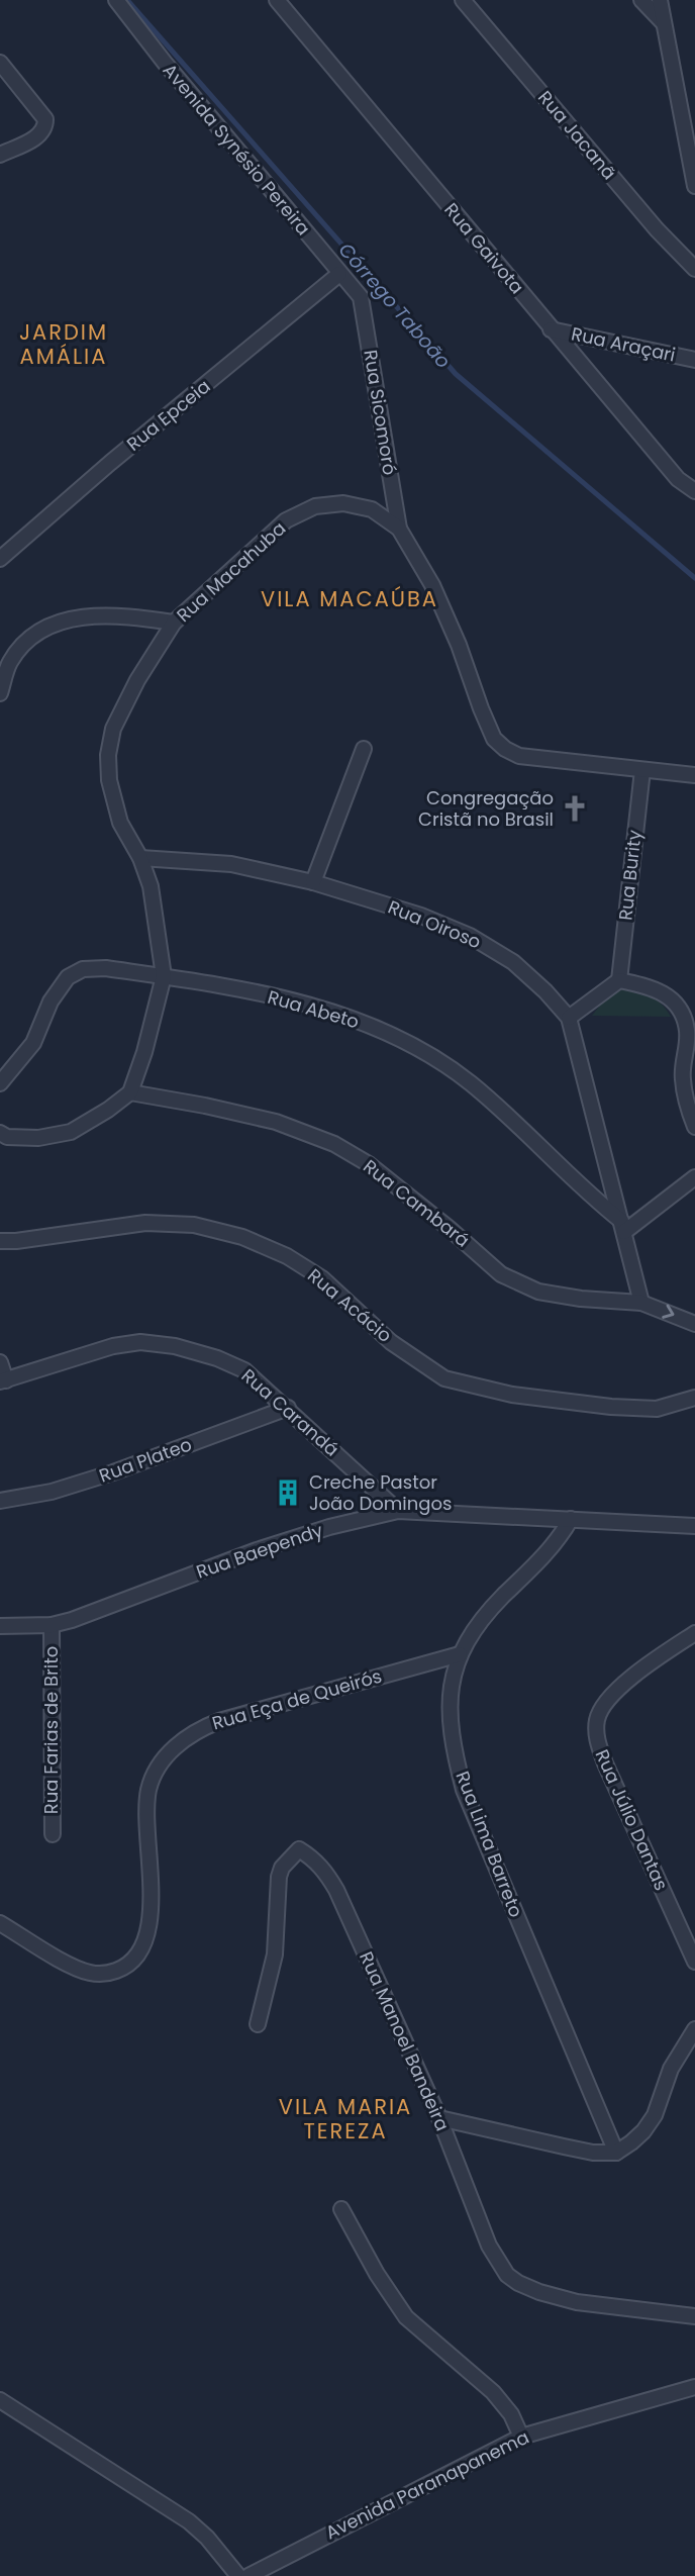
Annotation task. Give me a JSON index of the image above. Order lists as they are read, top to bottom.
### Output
{
  "streets": {
    "street": [
      "Rua Jacanã",
      "Avenida Synésio Pereira",
      "Rua Gaivota",
      "Rua Araçari",
      "Rua Sicomoró",
      "Rua Epceia",
      "Rua Macahuba",
      "Rua Burity",
      "Rua Oiroso",
      "Rua Abeto",
      "Rua Cambará",
      "Rua Acácio",
      "Rua Carandá",
      "Rua Plateo",
      "Rua Baependy",
      "Rua Eça de Queirós",
      "Rua Farias de Brito",
      "Rua Júlio Dantas",
      "Rua Lima Barreto",
      "Rua Manoel Bandeira",
      "Avenida Paranapanema"
    ]
  },
  "crossings": [
    ["Avenida Synésio Pereira", "Rua Sicomoró"],
    ["Avenida Synésio Pereira", "Rua Epceia"],
    ["Rua Gaivota", "Rua Araçari"],
    ["Rua Sicomoró", "Rua Macahuba"],
    ["Rua Macahuba", "Rua Burity"],
    ["Rua Macahuba", "Rua Oiroso"],
    ["Rua Macahuba", "Rua Abeto"],
    ["Rua Macahuba", "Rua Cambará"],
    ["Rua Oiroso", "Rua Abeto"],
    ["Rua Oiroso", "Rua Cambará"],
    ["Rua Carandá", "Rua Plateo"],
    ["Rua Carandá", "Rua Baependy"],
    ["Rua Baependy", "Rua Farias de Brito"],
    ["Rua Baependy", "Rua Lima Barreto"],
    ["Rua Eça de Queirós", "Rua Lima Barreto"]
  ],
  "districts": ["JARDIM AMÁLIA", "VILA MACAÚBA", "VILA MARIA TEREZA"],
  "water": ["Córrego Taboão"],
  "places": {
    "church": ["Congregação Cristã no Brasil"],
    "building": ["Creche Pastor João Domingos"]
  }
}
